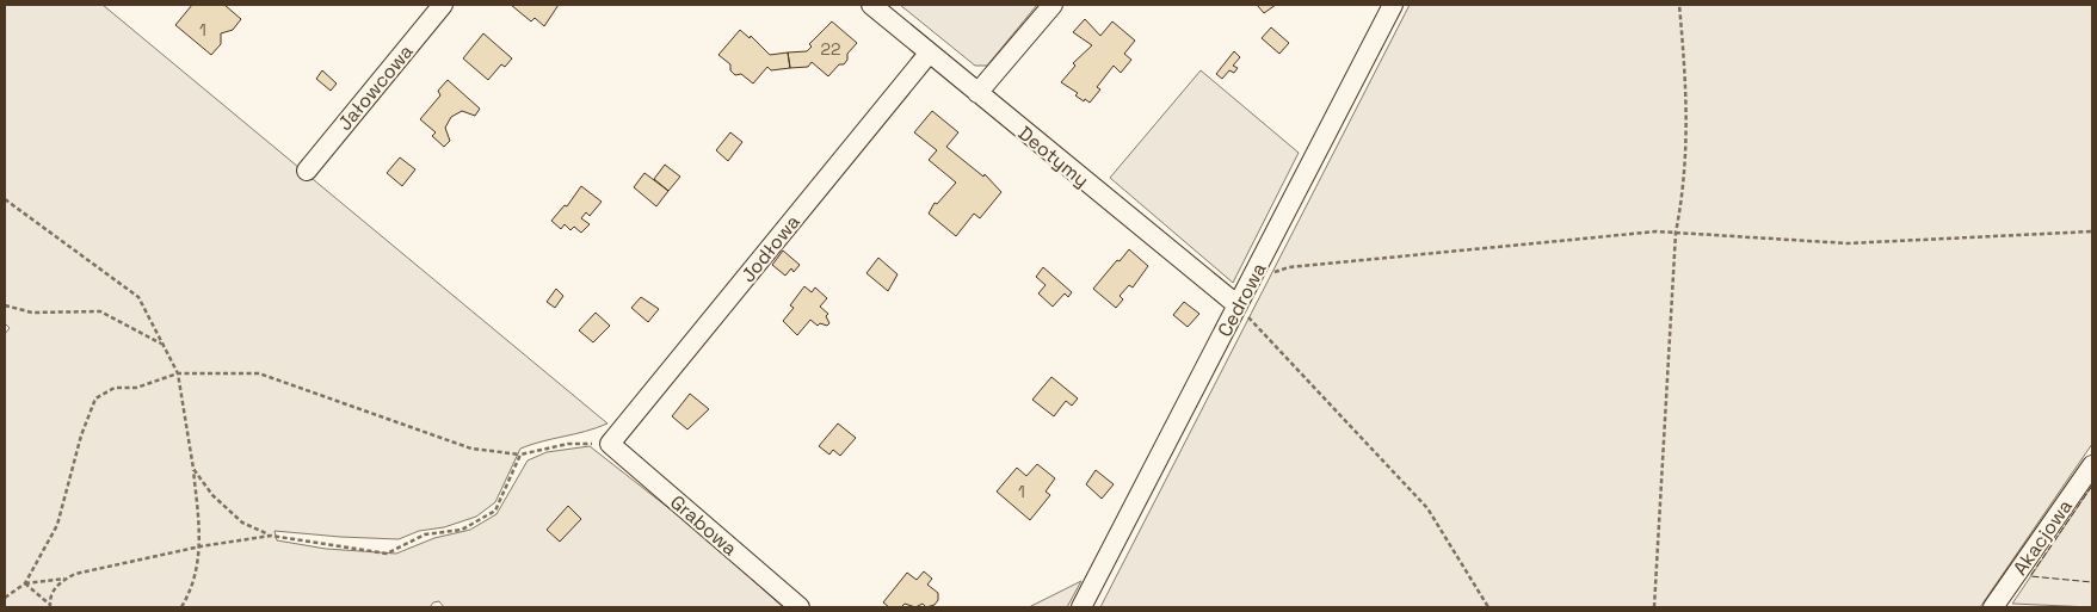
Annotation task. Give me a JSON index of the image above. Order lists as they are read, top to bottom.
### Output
{
  "streets": {
    "street": [
      "Jałowcowa",
      "Deotymy",
      "Jodłowa",
      "Cedrowa",
      "Grabowa",
      "Akacjowa"
    ]
  },
  "crossings": [
    ["Deotymy", "Jodłowa"],
    ["Deotymy", "Cedrowa"],
    ["Jodłowa", "Grabowa"]
  ],
  "house_numbers": ["1", "22", "1"]
}
